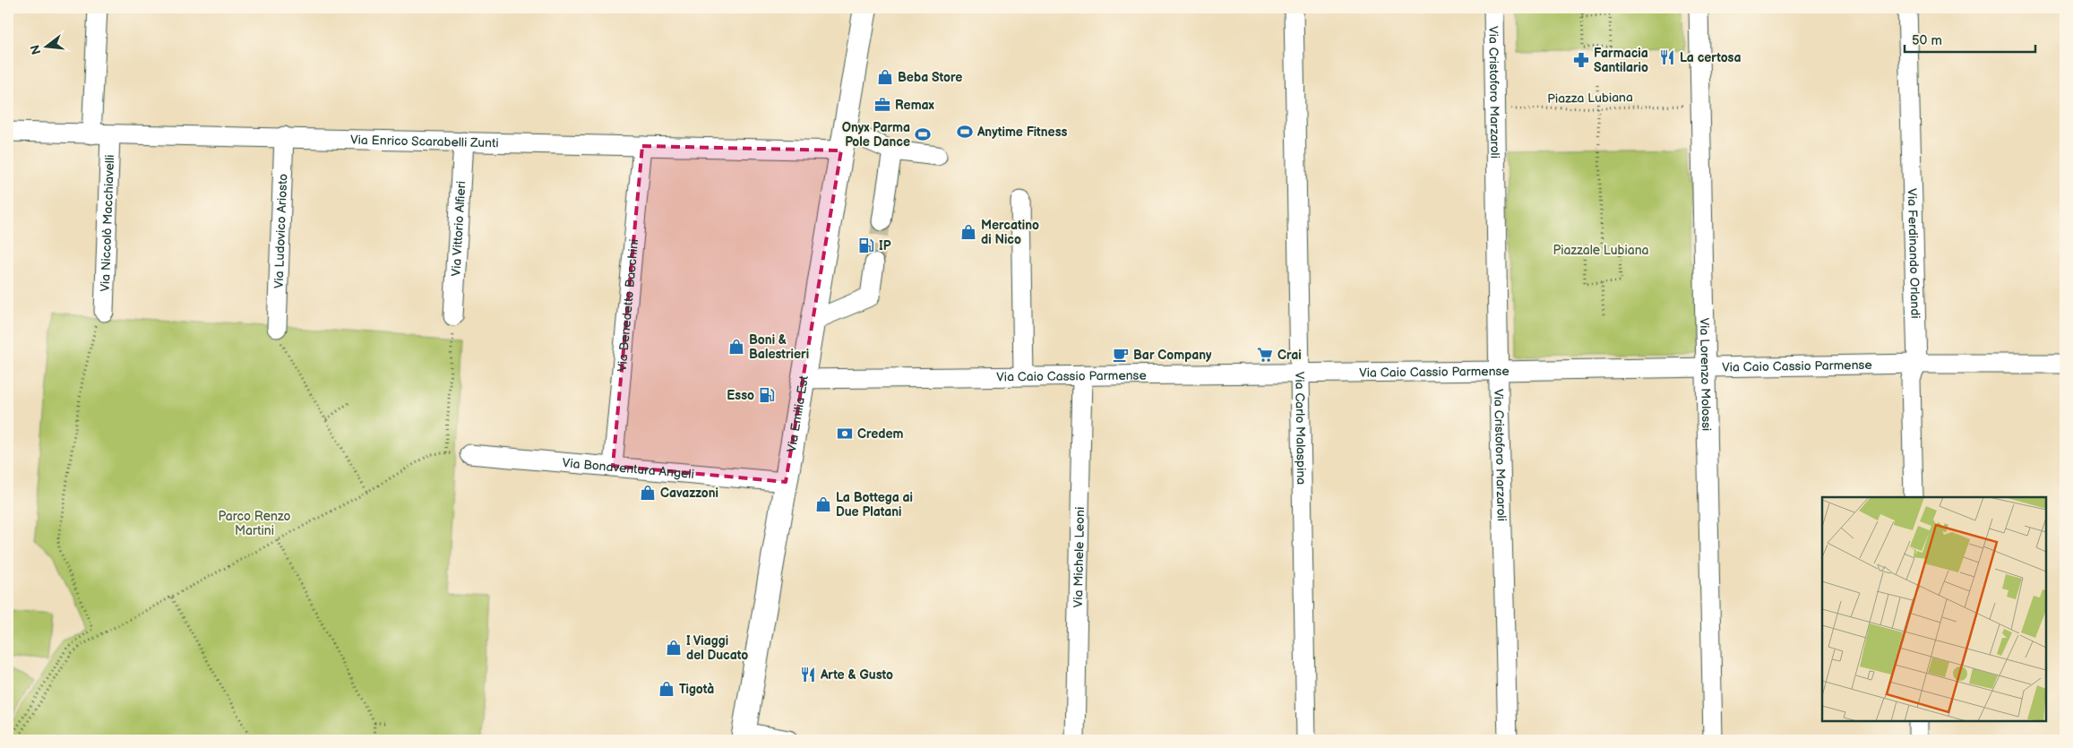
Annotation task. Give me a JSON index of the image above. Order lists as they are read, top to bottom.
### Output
{
  "streets": {
    "main road": ["Via Emilia Est"],
    "street": [
      "Via Cristoforo Marzaroli",
      "Via Enrico Scarabelli Zunti",
      "Via Niccolò Macchiavelli",
      "Via Vittorio Alfieri",
      "Via Ludovico Ariosto",
      "Via Ferdinando Orlandi",
      "Via Benedetto Bacchini",
      "Via Caio Cassio Parmense",
      "Via Lorenzo Molossi",
      "Via Carlo Malaspina",
      "Via Bonaventura Angeli",
      "Via Michele Leoni"
    ],
    "path": ["Piazza Lubiana"]
  },
  "crossings": [
    ["Via Cristoforo Marzaroli", "Piazza Lubiana"],
    ["Via Cristoforo Marzaroli", "Via Caio Cassio Parmense"],
    ["Via Enrico Scarabelli Zunti", "Via Niccolò Macchiavelli"],
    ["Via Enrico Scarabelli Zunti", "Via Vittorio Alfieri"],
    ["Via Enrico Scarabelli Zunti", "Via Ludovico Ariosto"],
    ["Via Enrico Scarabelli Zunti", "Via Benedetto Bacchini"],
    ["Via Enrico Scarabelli Zunti", "Via Emilia Est"],
    ["Via Ferdinando Orlandi", "Via Caio Cassio Parmense"],
    ["Via Benedetto Bacchini", "Via Bonaventura Angeli"],
    ["Via Caio Cassio Parmense", "Via Lorenzo Molossi"],
    ["Via Caio Cassio Parmense", "Via Emilia Est"],
    ["Via Caio Cassio Parmense", "Via Carlo Malaspina"],
    ["Via Caio Cassio Parmense", "Via Michele Leoni"],
    ["Via Emilia Est", "Via Bonaventura Angeli"]
  ],
  "parks": ["Piazzale Lubiana", "Parco Renzo Martini"],
  "places": {
    "restaurant": ["La certosa", "Arte & Gusto"],
    "pharmacy": ["Farmacia Santilario"],
    "shop": [
      "Beba Store",
      "Mercatino di Nico",
      "Boni & Balestrieri",
      "Cavazzoni",
      "La Bottega ai Due Platani",
      "I Viaggi del Ducato",
      "Tigotà"
    ],
    "office": ["Remax"],
    "sports": ["Anytime Fitness", "Onyx Parma Pole Dance"],
    "fuel station": ["IP", "Esso"],
    "cafe": ["Bar Company"],
    "supermarket": ["Crai"],
    "bank": ["Credem"]
  },
  "scale_bar": "50 m",
  "north": "left"
}
